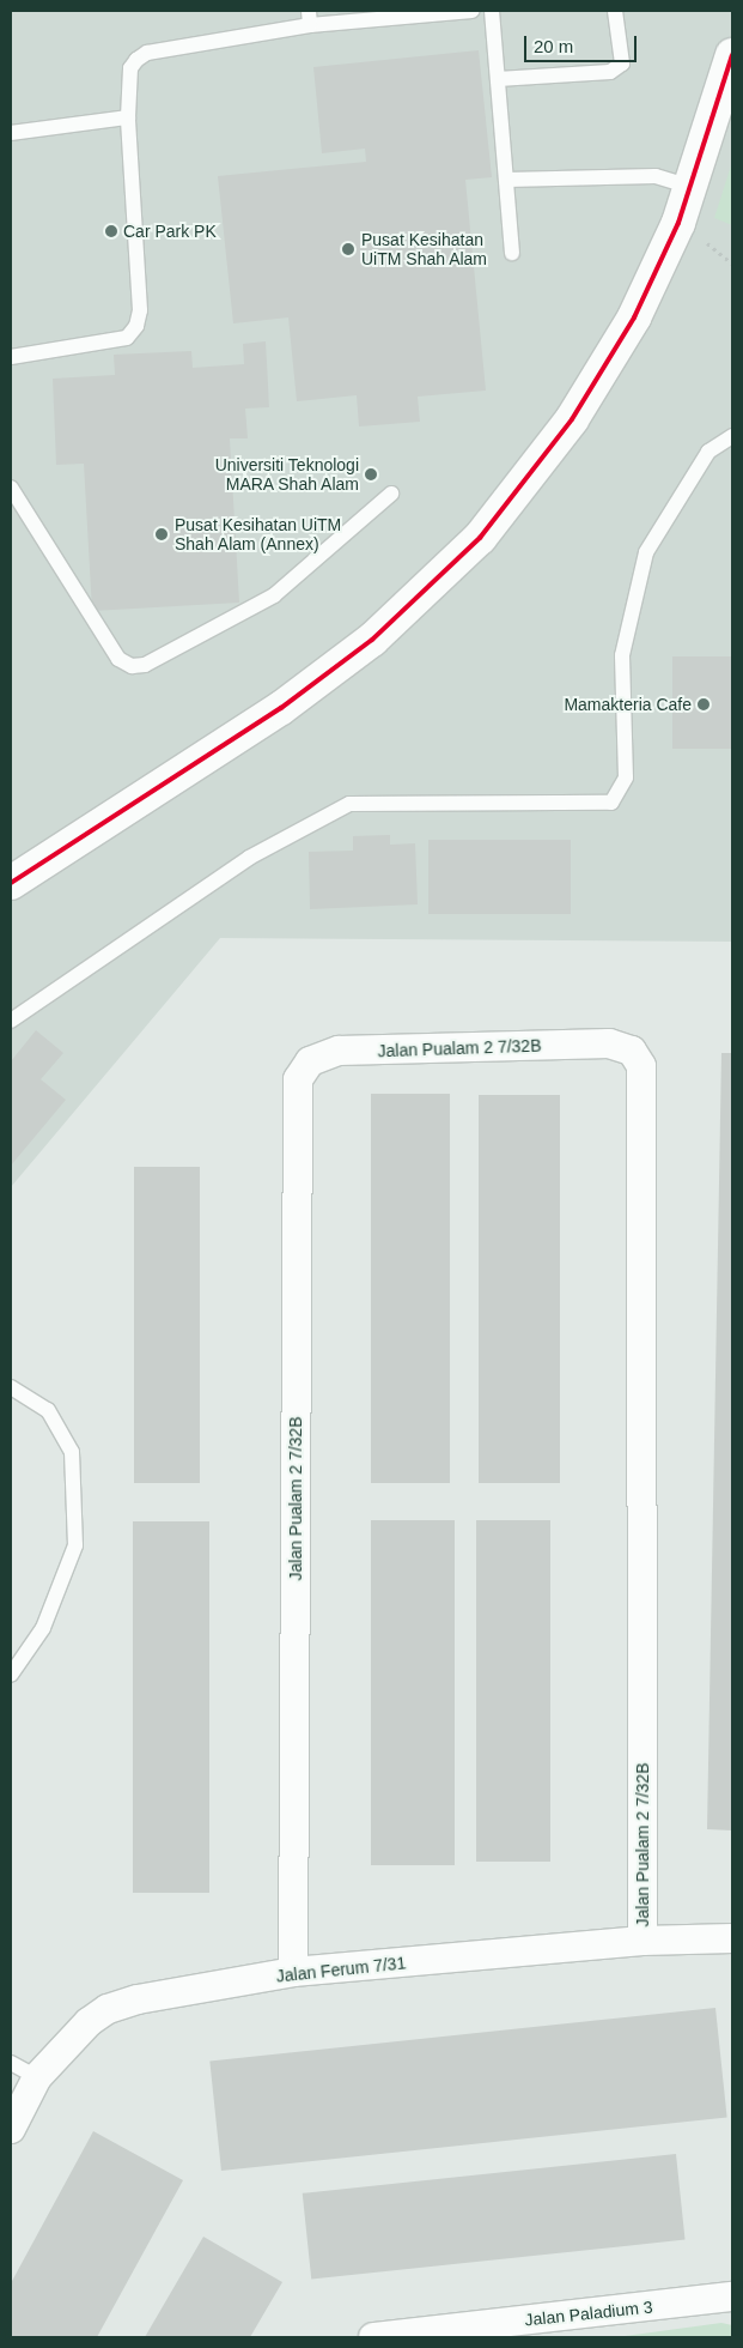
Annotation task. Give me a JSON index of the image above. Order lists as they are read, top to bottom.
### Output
{
  "streets": {
    "street": ["Jalan Pualam 2 7/32B", "Jalan Ferum 7/31", "Jalan Paladium 3"]
  },
  "crossings": [
    ["Jalan Pualam 2 7/32B", "Jalan Ferum 7/31"]
  ],
  "places": [
    "Car Park PK",
    "Pusat Kesihatan UiTM Shah Alam",
    "Universiti Teknologi MARA Shah Alam",
    "Pusat Kesihatan UiTM Shah Alam (Annex)",
    "Mamakteria Cafe"
  ],
  "scale_bar": "20 m"
}
